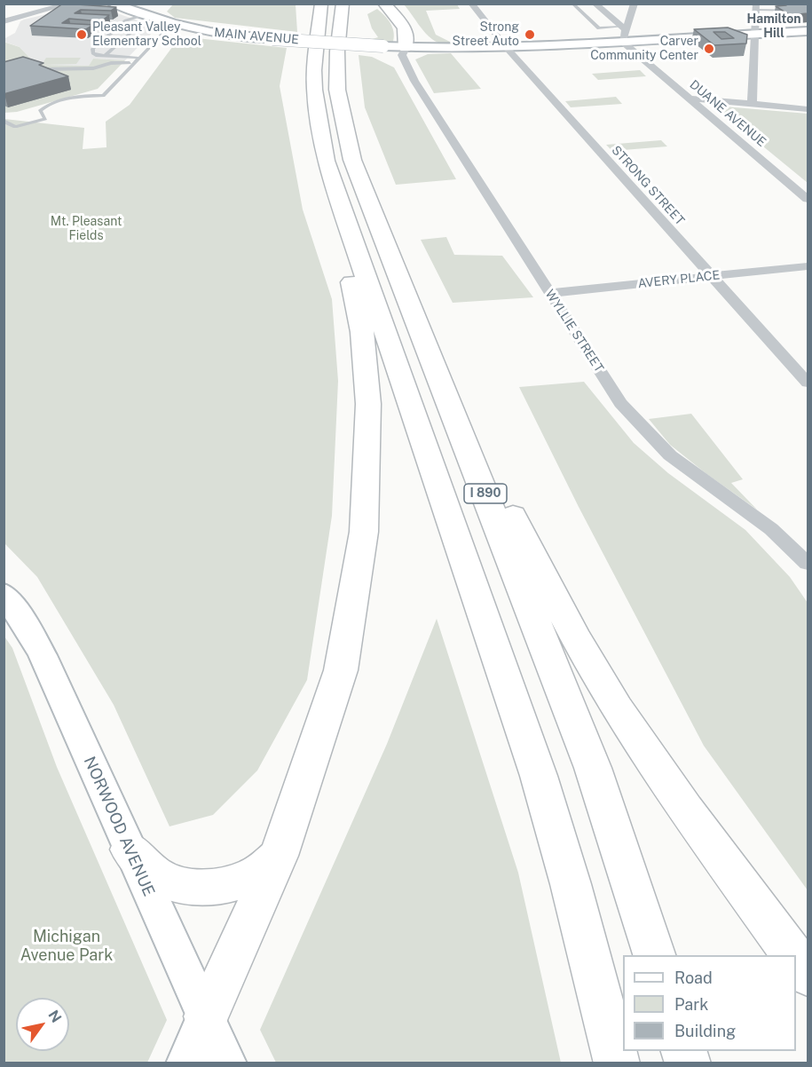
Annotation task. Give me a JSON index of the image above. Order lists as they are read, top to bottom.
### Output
{
  "streets": {
    "highway": ["I 890"],
    "street": [
      "MAIN AVENUE",
      "DUANE AVENUE",
      "STRONG STREET",
      "AVERY PLACE",
      "WYLLIE STREET",
      "NORWOOD AVENUE"
    ]
  },
  "crossings": [
    ["MAIN AVENUE", "DUANE AVENUE"],
    ["MAIN AVENUE", "STRONG STREET"],
    ["MAIN AVENUE", "WYLLIE STREET"],
    ["STRONG STREET", "AVERY PLACE"],
    ["AVERY PLACE", "WYLLIE STREET"]
  ],
  "districts": ["Hamilton Hill"],
  "parks": ["Mt. Pleasant Fields", "Michigan Avenue Park"],
  "places": ["Pleasant Valley Elementary School", "Strong Street Auto", "Carver Community Center"],
  "legend": ["Road", "Park", "Building"],
  "north": "top right"
}
